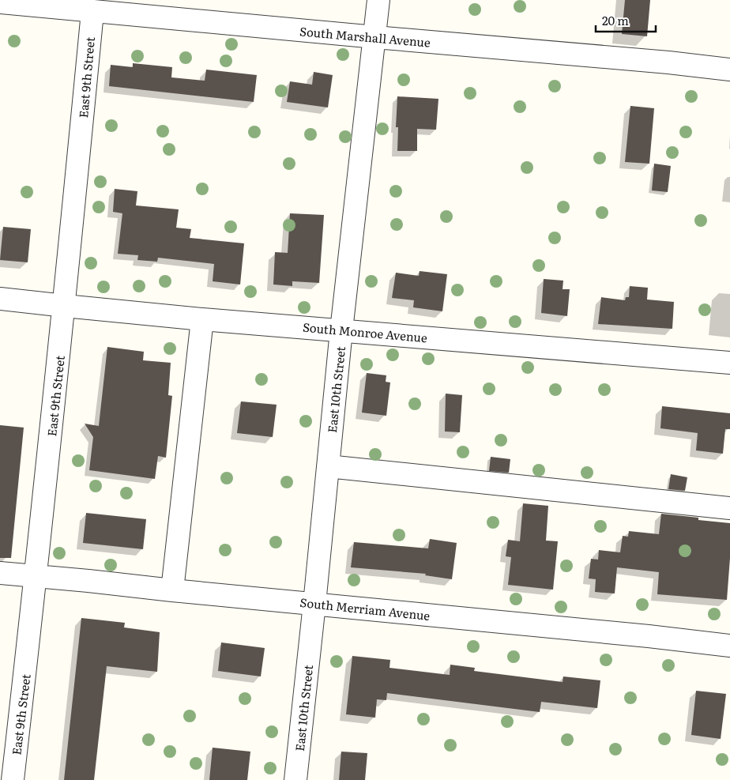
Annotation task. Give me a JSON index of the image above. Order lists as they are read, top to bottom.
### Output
{
  "streets": {
    "street": [
      "South Marshall Avenue",
      "East 9th Street",
      "South Monroe Avenue",
      "East 10th Street",
      "South Merriam Avenue"
    ]
  },
  "crossings": [
    ["South Marshall Avenue", "East 9th Street"],
    ["South Marshall Avenue", "East 10th Street"],
    ["East 9th Street", "South Monroe Avenue"],
    ["East 9th Street", "South Merriam Avenue"],
    ["South Monroe Avenue", "East 10th Street"],
    ["East 10th Street", "South Merriam Avenue"]
  ],
  "scale_bar": "20 m"
}
